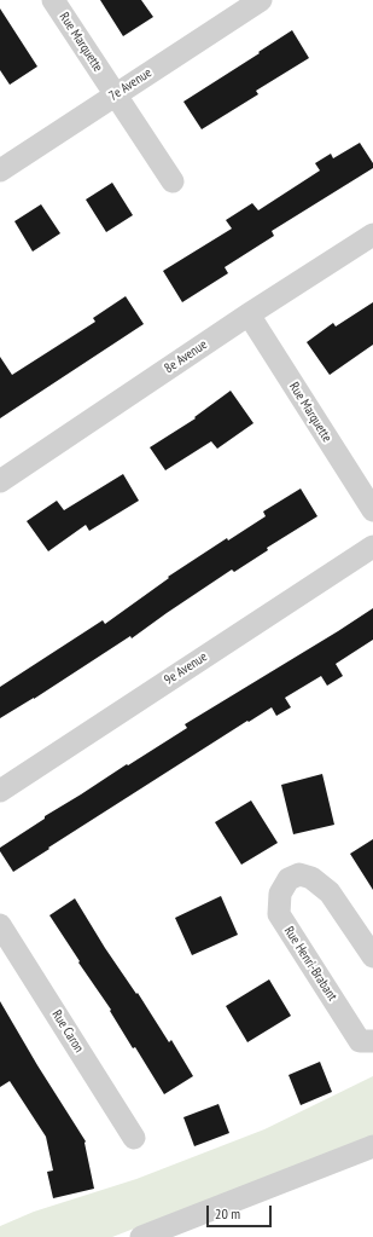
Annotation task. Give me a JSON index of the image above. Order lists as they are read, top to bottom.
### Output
{
  "streets": {
    "street": [
      "Rue Marquette",
      "7e Avenue",
      "8e Avenue",
      "9e Avenue",
      "Rue Henri-Brabant",
      "Rue Caron"
    ]
  },
  "crossings": [
    ["Rue Marquette", "7e Avenue"],
    ["Rue Marquette", "8e Avenue"]
  ],
  "scale_bar": "20 m"
}
